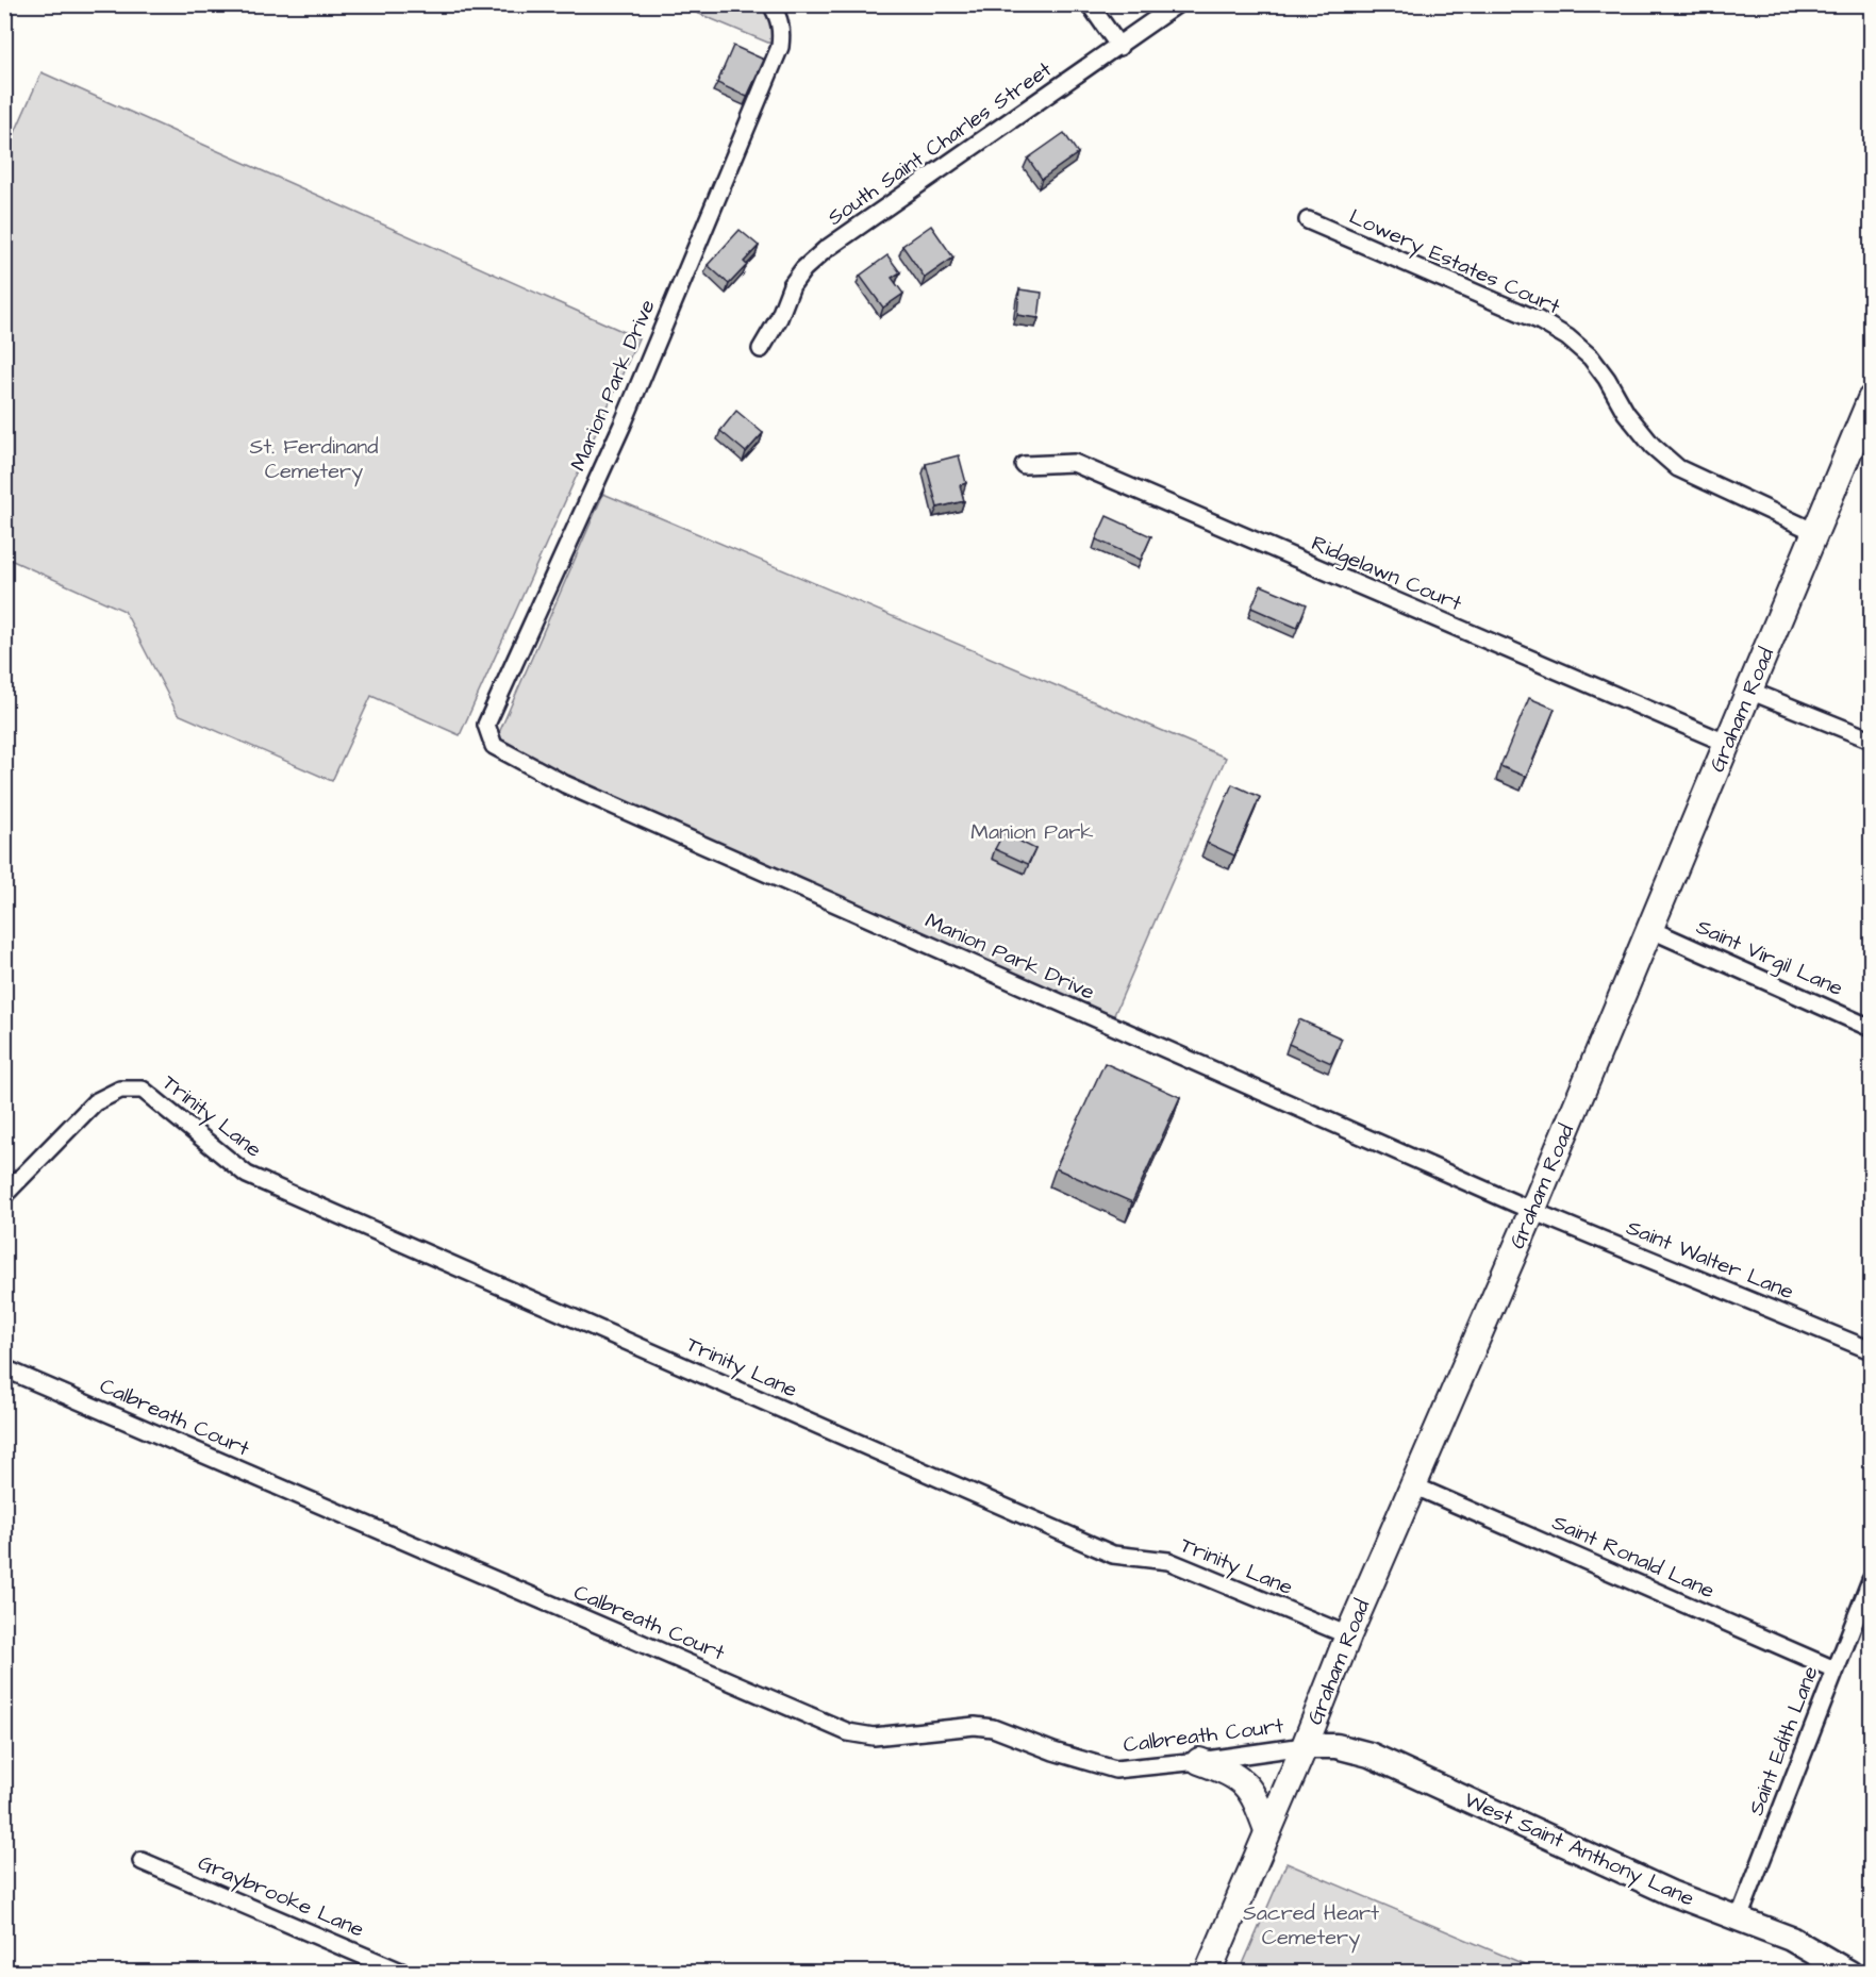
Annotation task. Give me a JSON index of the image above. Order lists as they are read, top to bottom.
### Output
{
  "streets": {
    "main road": ["Graham Road"],
    "street": [
      "South Saint Charles Street",
      "Lowery Estates Court",
      "Marion Park Drive",
      "Ridgelawn Court",
      "Manion Park Drive",
      "Saint Virgil Lane",
      "Trinity Lane",
      "Saint Walter Lane",
      "Calbreath Court",
      "Saint Ronald Lane",
      "Saint Edith Lane",
      "West Saint Anthony Lane",
      "Graybrooke Lane"
    ]
  },
  "crossings": [
    ["Lowery Estates Court", "Graham Road"],
    ["Marion Park Drive", "Manion Park Drive"],
    ["Ridgelawn Court", "Graham Road"],
    ["Graham Road", "Manion Park Drive"],
    ["Graham Road", "Saint Virgil Lane"],
    ["Graham Road", "Trinity Lane"],
    ["Graham Road", "Saint Walter Lane"],
    ["Graham Road", "Calbreath Court"],
    ["Graham Road", "Saint Ronald Lane"],
    ["Graham Road", "West Saint Anthony Lane"],
    ["Manion Park Drive", "Saint Walter Lane"],
    ["Calbreath Court", "West Saint Anthony Lane"],
    ["Saint Ronald Lane", "Saint Edith Lane"],
    ["Saint Edith Lane", "West Saint Anthony Lane"]
  ],
  "parks": ["St. Ferdinand Cemetery", "Manion Park", "Sacred Heart Cemetery"]
}
